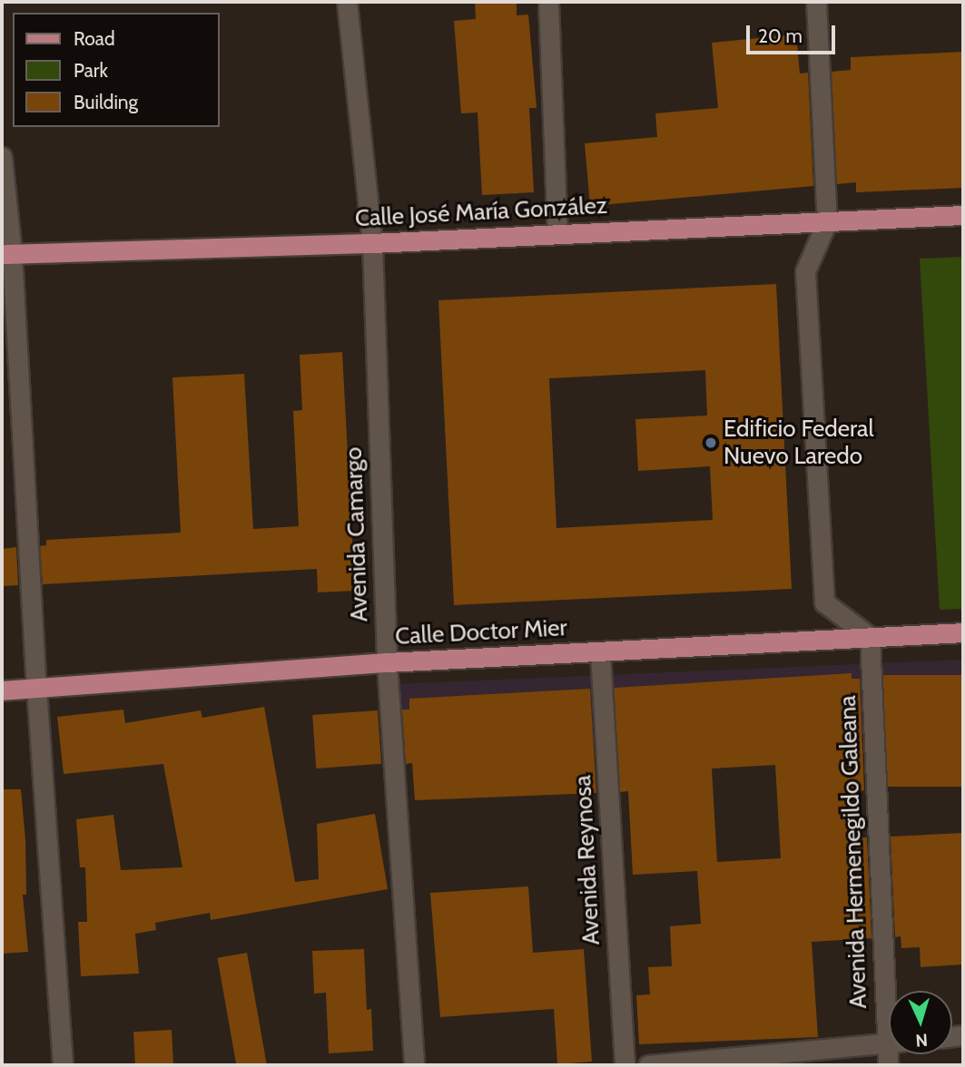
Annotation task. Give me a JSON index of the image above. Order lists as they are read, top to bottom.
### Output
{
  "streets": {
    "main road": ["Calle José María González", "Calle Doctor Mier"],
    "street": ["Avenida Camargo", "Avenida Hermenegildo Galeana", "Avenida Reynosa"]
  },
  "crossings": [
    ["Calle José María González", "Avenida Camargo"],
    ["Avenida Camargo", "Calle Doctor Mier"],
    ["Calle Doctor Mier", "Avenida Hermenegildo Galeana"],
    ["Calle Doctor Mier", "Avenida Reynosa"]
  ],
  "places": ["Edificio Federal Nuevo Laredo"],
  "legend": ["Road", "Park", "Building"],
  "scale_bar": "20 m",
  "north": "bottom"
}
